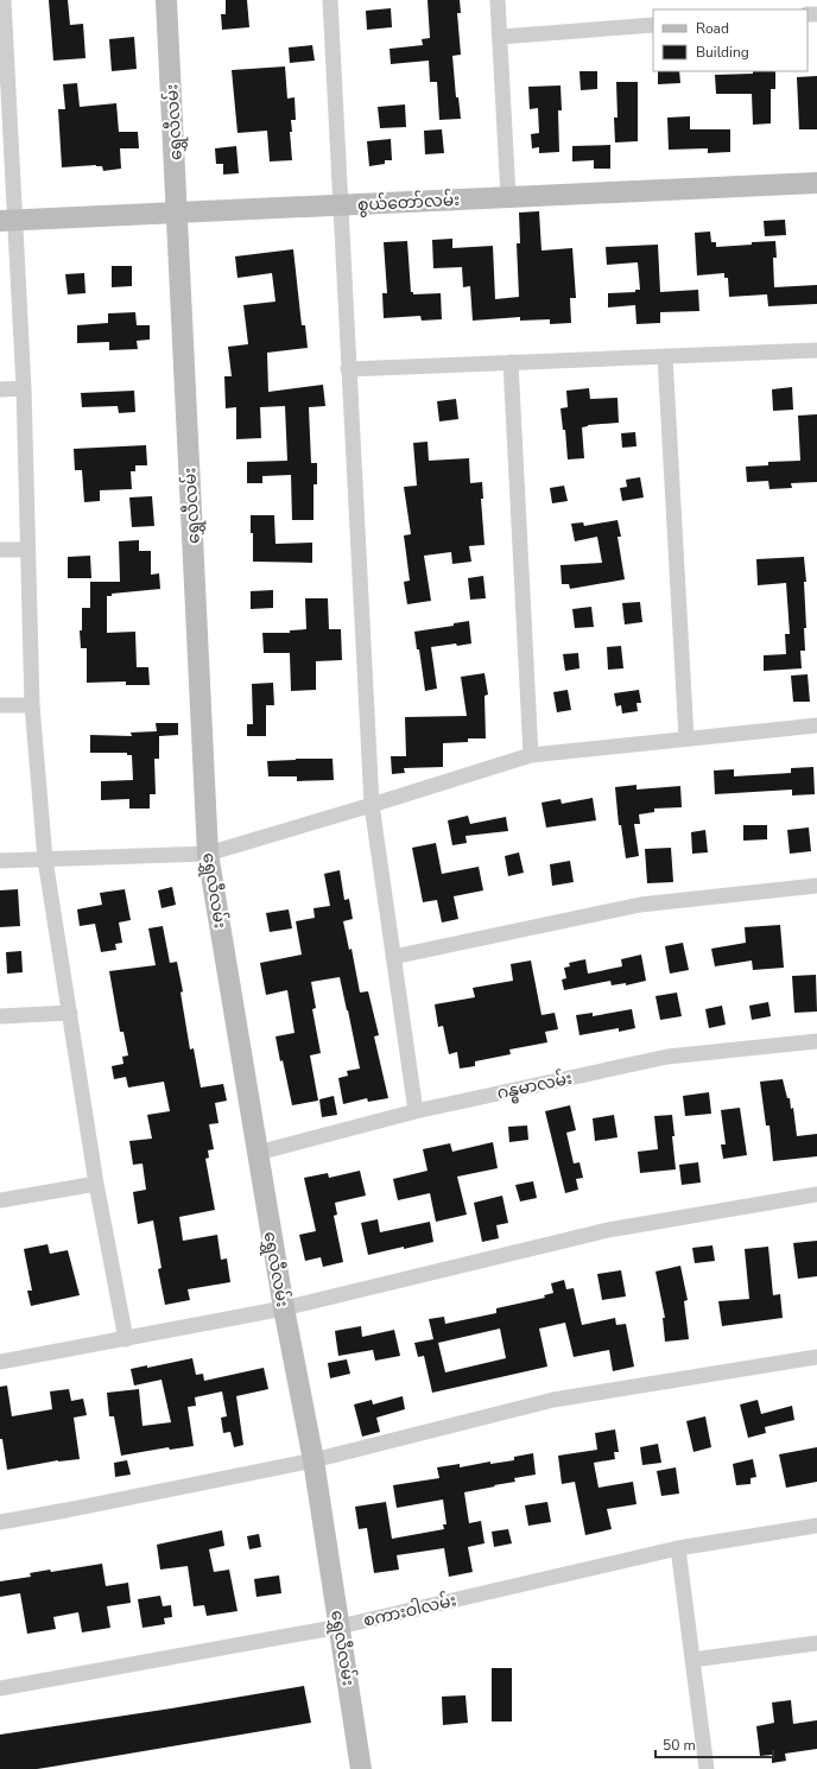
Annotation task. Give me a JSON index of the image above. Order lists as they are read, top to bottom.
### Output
{
  "streets": {
    "street": [
      "ရွှေလီလမ်း",
      "စွယ်တော်လမ်း",
      "ဂန္ဓမာလမ်း",
      "စကားဝါလမ်း"
    ]
  },
  "crossings": [
    ["ရွှေလီလမ်း", "စွယ်တော်လမ်း"],
    ["ရွှေလီလမ်း", "ဂန္ဓမာလမ်း"],
    ["ရွှေလီလမ်း", "စကားဝါလမ်း"]
  ],
  "legend": ["Road", "Building"],
  "scale_bar": "50 m"
}
